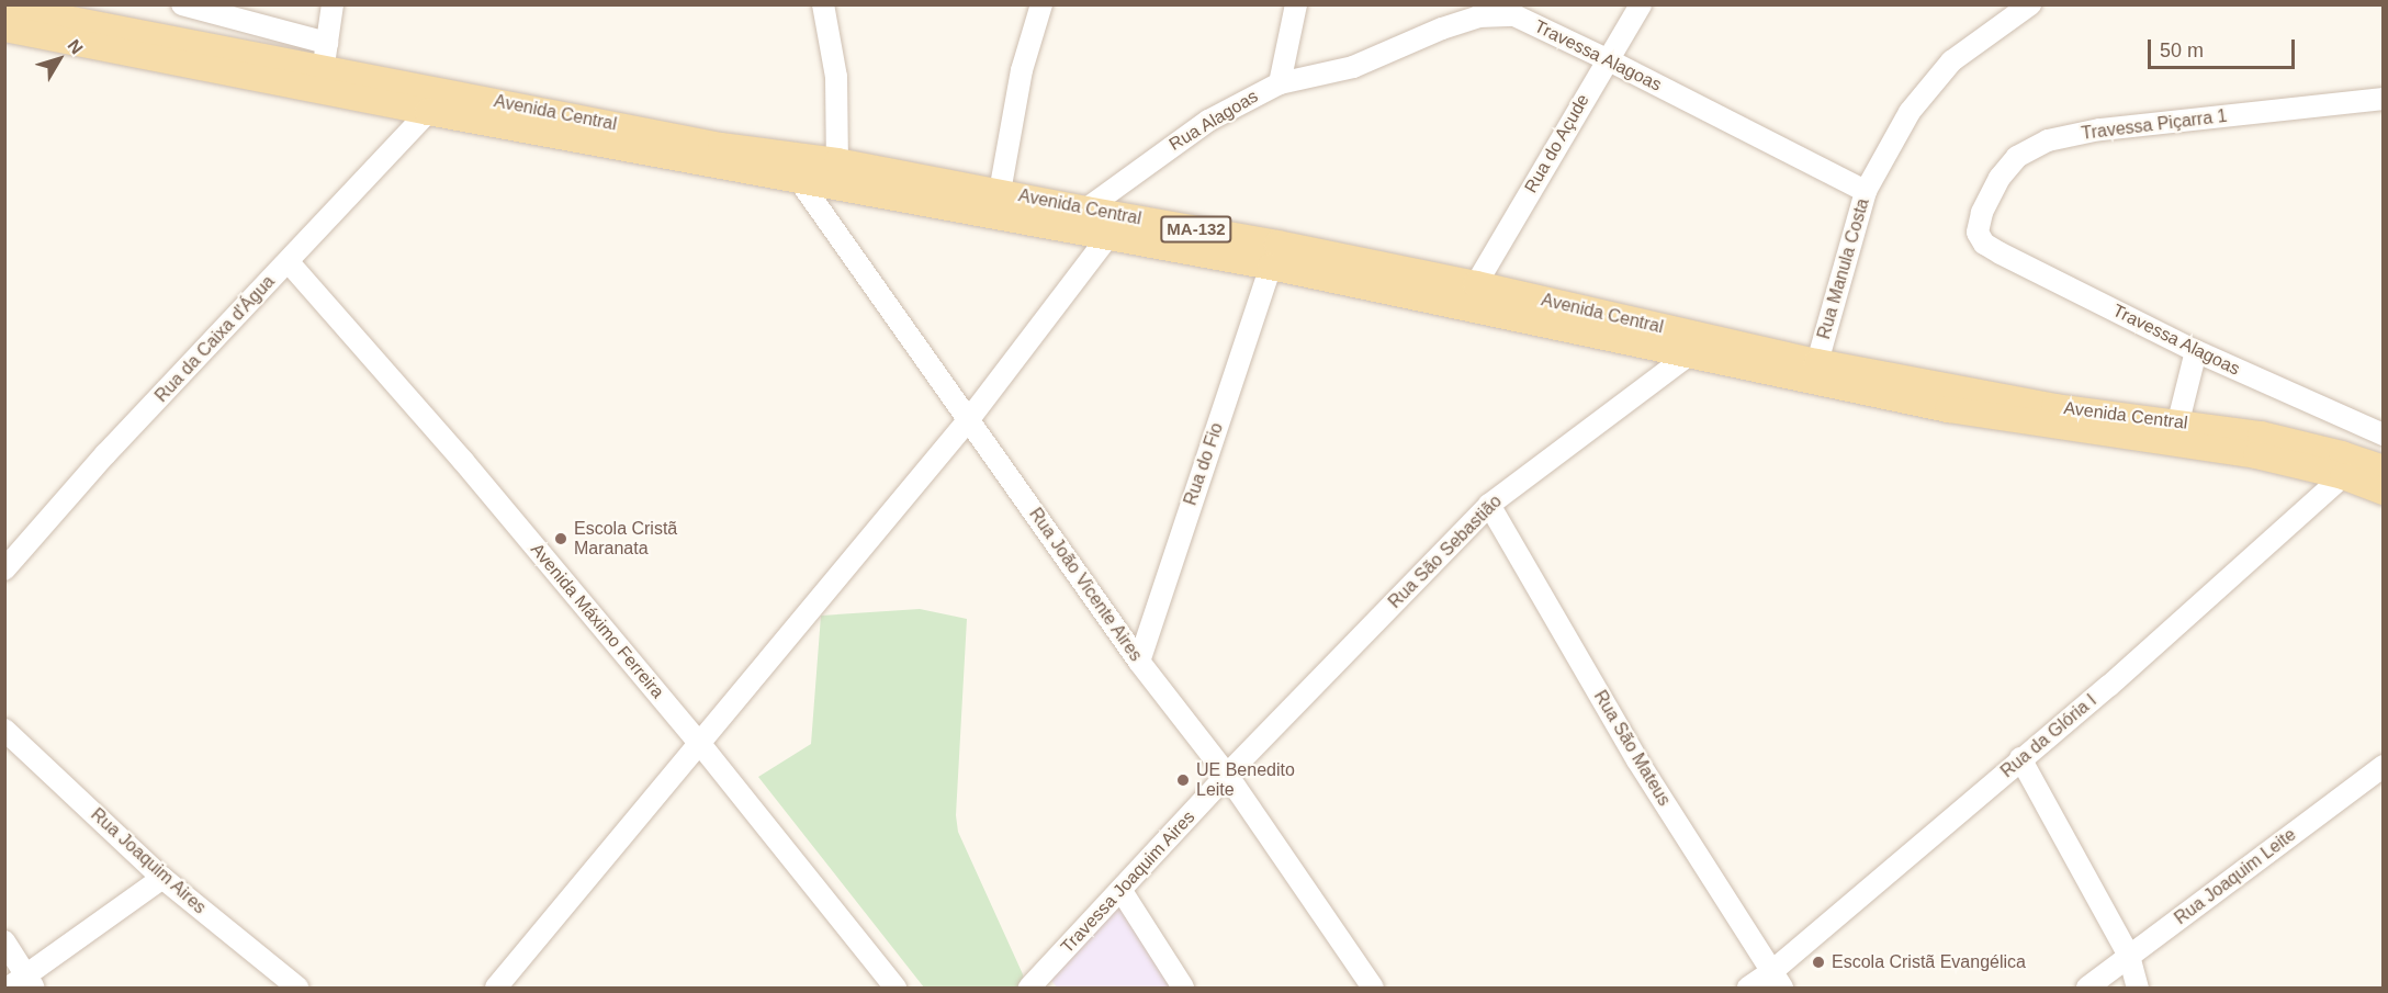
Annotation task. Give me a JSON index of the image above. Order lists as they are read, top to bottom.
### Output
{
  "streets": {
    "main road": ["Avenida Central", "MA-132"],
    "street": [
      "Travessa Alagoas",
      "Rua Alagoas",
      "Travessa Piçarra 1",
      "Rua do Açude",
      "Rua Manula Costa",
      "Rua da Caixa d'Água",
      "Rua do Fio",
      "Rua São Sebastião",
      "Rua João Vicente Aires",
      "Avenida Máximo Ferreira",
      "Rua da Glória I",
      "Rua São Mateus",
      "Rua Joaquim Aires",
      "Rua Joaquim Leite",
      "Travessa Joaquim Aires"
    ]
  },
  "crossings": [
    ["Travessa Alagoas", "Rua Alagoas"],
    ["Travessa Alagoas", "Travessa Piçarra 1"],
    ["Travessa Alagoas", "Rua do Açude"],
    ["Travessa Alagoas", "Rua Manula Costa"],
    ["Avenida Central", "Rua Alagoas"],
    ["Avenida Central", "Rua do Açude"],
    ["Avenida Central", "MA-132"],
    ["Avenida Central", "Rua Manula Costa"],
    ["Avenida Central", "Rua do Fio"],
    ["MA-132", "Rua da Caixa d'Água"],
    ["MA-132", "Rua do Fio"],
    ["MA-132", "Rua São Sebastião"],
    ["MA-132", "Rua João Vicente Aires"],
    ["MA-132", "Rua da Glória I"],
    ["Rua da Caixa d'Água", "Avenida Máximo Ferreira"],
    ["Rua do Fio", "Rua João Vicente Aires"],
    ["Rua São Sebastião", "Rua João Vicente Aires"],
    ["Rua São Sebastião", "Rua São Mateus"],
    ["Rua São Sebastião", "Travessa Joaquim Aires"],
    ["Rua João Vicente Aires", "Travessa Joaquim Aires"],
    ["Rua da Glória I", "Rua São Mateus"]
  ],
  "places": ["Escola Cristã Maranata", "UE Benedito Leite", "Escola Cristã Evangélica"],
  "scale_bar": "50 m",
  "north": "top right"
}
